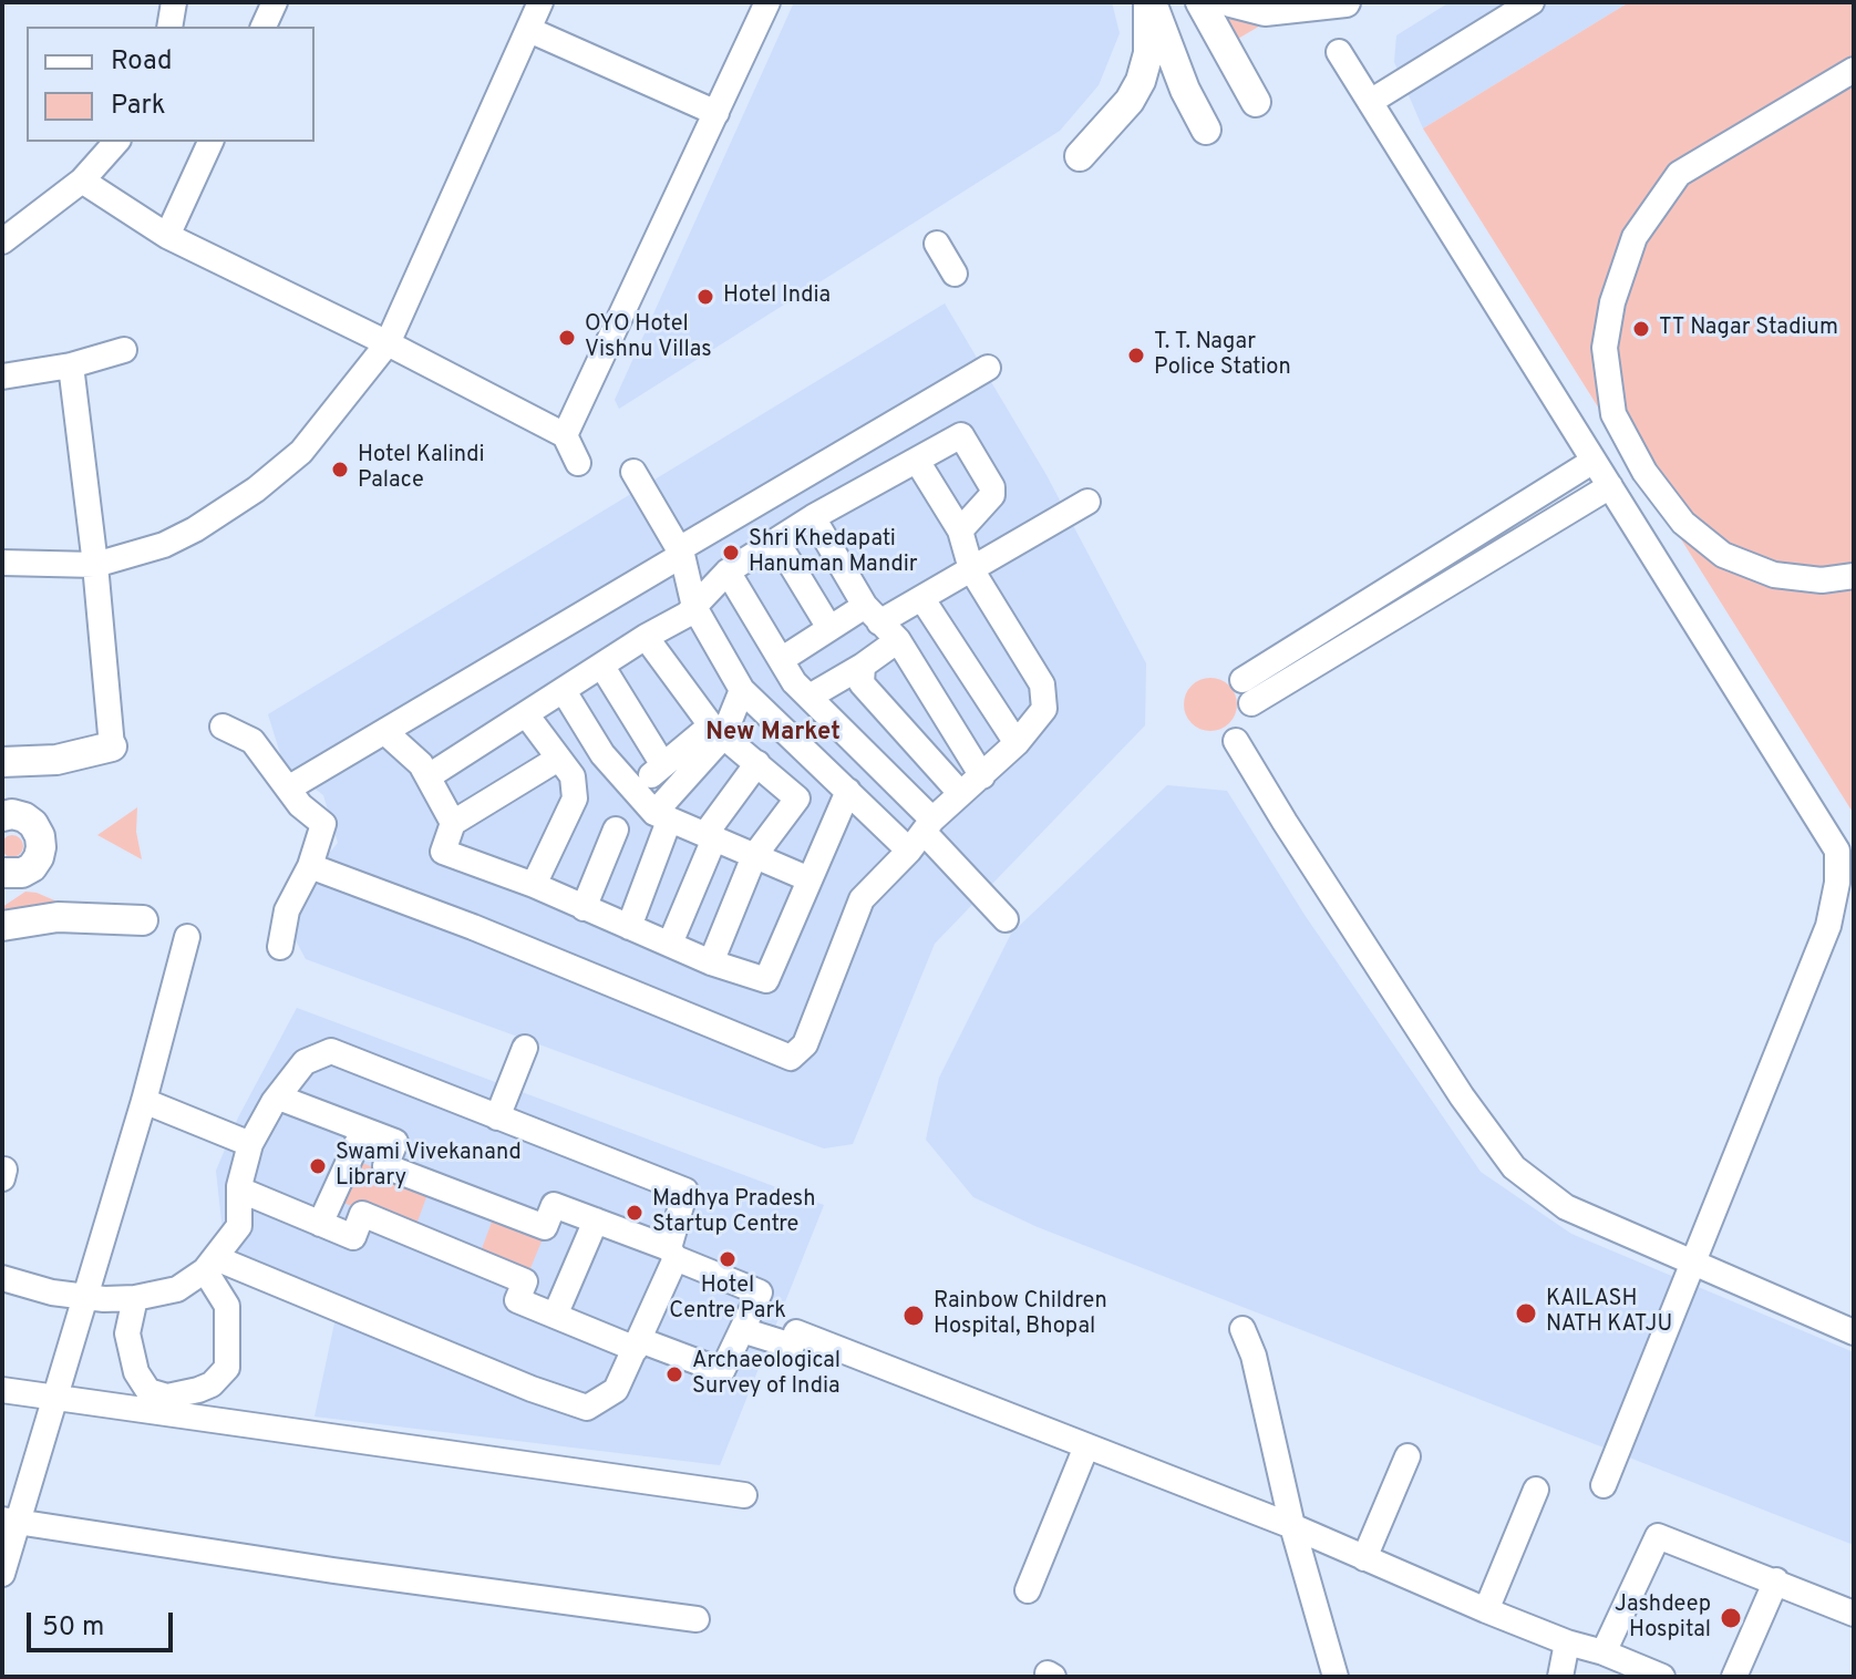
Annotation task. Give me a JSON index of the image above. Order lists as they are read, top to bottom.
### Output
{
  "districts": ["New Market"],
  "places": [
    "Hotel India",
    "TT Nagar Stadium",
    "OYO Hotel Vishnu Villas",
    "T. T. Nagar Police Station",
    "Hotel Kalindi Palace",
    "Shri Khedapati Hanuman Mandir",
    "Swami Vivekanand Library",
    "Madhya Pradesh Startup Centre",
    "Hotel Centre Park",
    "KAILASH NATH KATJU",
    "Rainbow Children Hospital, Bhopal",
    "Archaeological Survey of India",
    "Jashdeep Hospital"
  ],
  "legend": ["Road", "Park"],
  "scale_bar": "50 m"
}
